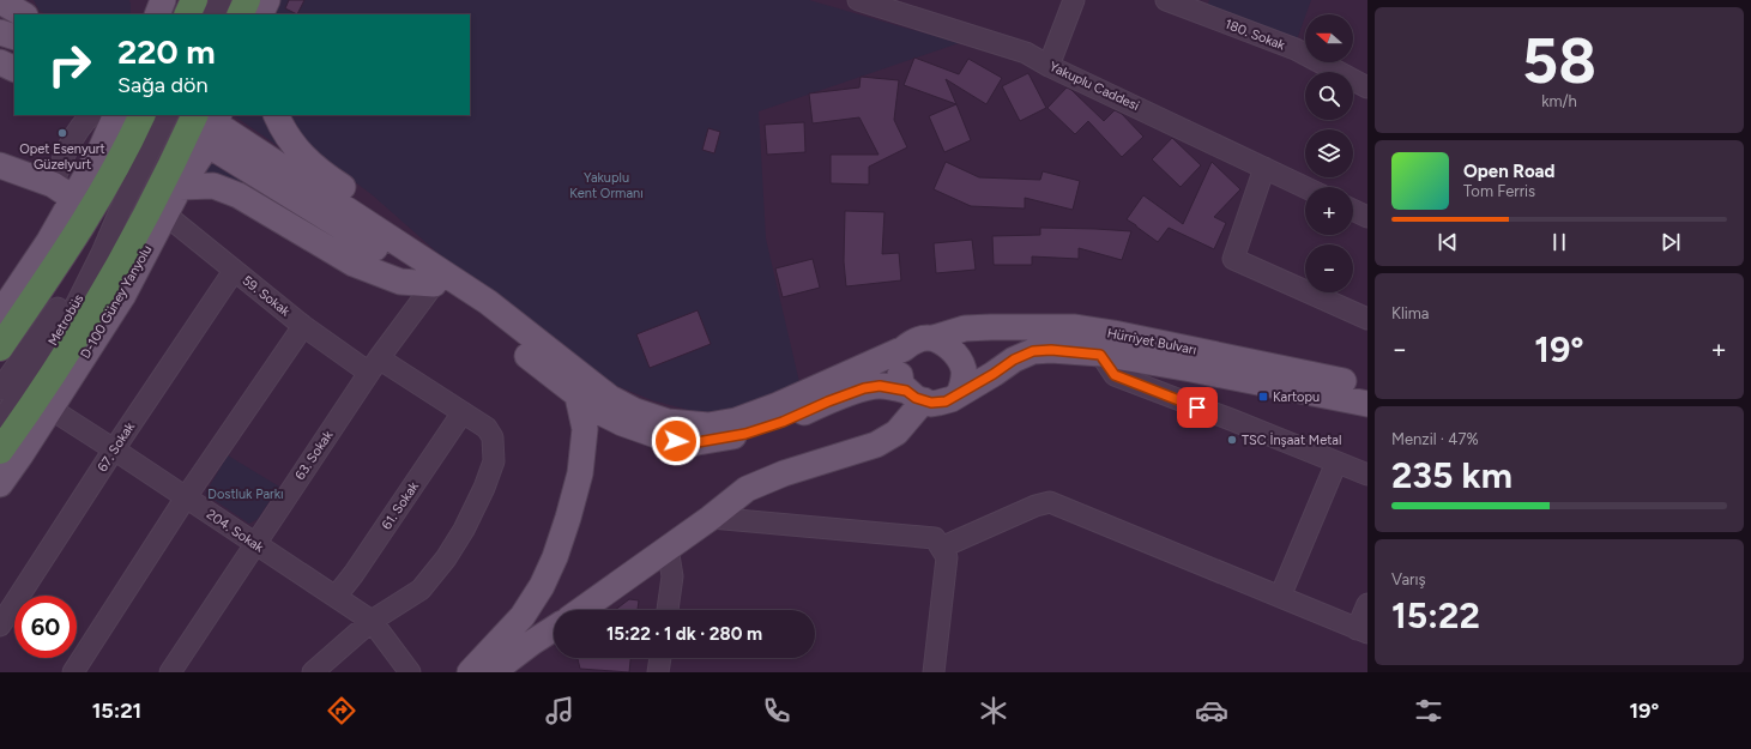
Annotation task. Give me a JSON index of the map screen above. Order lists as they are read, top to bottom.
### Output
{
  "streets": {
    "main road": ["D-100 Güney Yanyolu", "Hürriyet Bulvarı"],
    "street": [
      "180. Sokak",
      "Yakuplu Caddesi",
      "59. Sokak",
      "Metrobüs",
      "67. Sokak",
      "63. Sokak",
      "61. Sokak",
      "204. Sokak"
    ]
  },
  "crossings": [
    ["59. Sokak", "D-100 Güney Yanyolu"],
    ["59. Sokak", "67. Sokak"],
    ["59. Sokak", "63. Sokak"],
    ["59. Sokak", "61. Sokak"],
    ["59. Sokak", "204. Sokak"],
    ["D-100 Güney Yanyolu", "204. Sokak"],
    ["67. Sokak", "204. Sokak"],
    ["63. Sokak", "204. Sokak"],
    ["61. Sokak", "204. Sokak"]
  ],
  "parks": ["Yakuplu Kent Ormanı", "Dostluk Parkı"],
  "places": {
    "other": ["Opet Esenyurt Güzelyurt", "TSC İnşaat Metal"],
    "transit": ["Kartopu"]
  },
  "north": "left",
  "page": {
    "tile": [
      ["58", "km/h"],
      "Klima",
      ["Menzil · 47%", "235 km"],
      ["Varış", "15:22"]
    ],
    "map_buttons": ["+", "−"],
    "turn": ["220 m", "Sağa dön"],
    "song": ["Open Road", "Tom Ferris"],
    "heat": ["−", "19°", "+"],
    "limit": "60",
    "trip": "15:22 · 1 dk · 280 m",
    "tabs": ["15:21", "19°"]
  }
}
